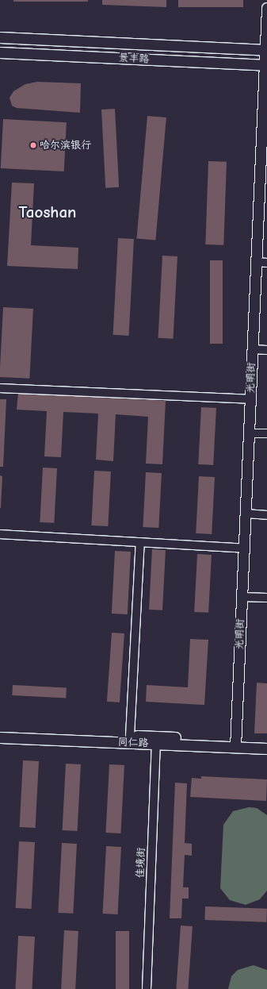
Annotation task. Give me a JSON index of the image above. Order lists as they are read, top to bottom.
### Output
{
  "streets": {
    "main road": ["景丰路", "光明街", "同仁路"],
    "street": ["佳境街"]
  },
  "crossings": [
    ["景丰路", "光明街"],
    ["光明街", "同仁路"],
    ["同仁路", "佳境街"]
  ],
  "districts": ["Taoshan"],
  "places": ["哈尔滨银行"]
}
